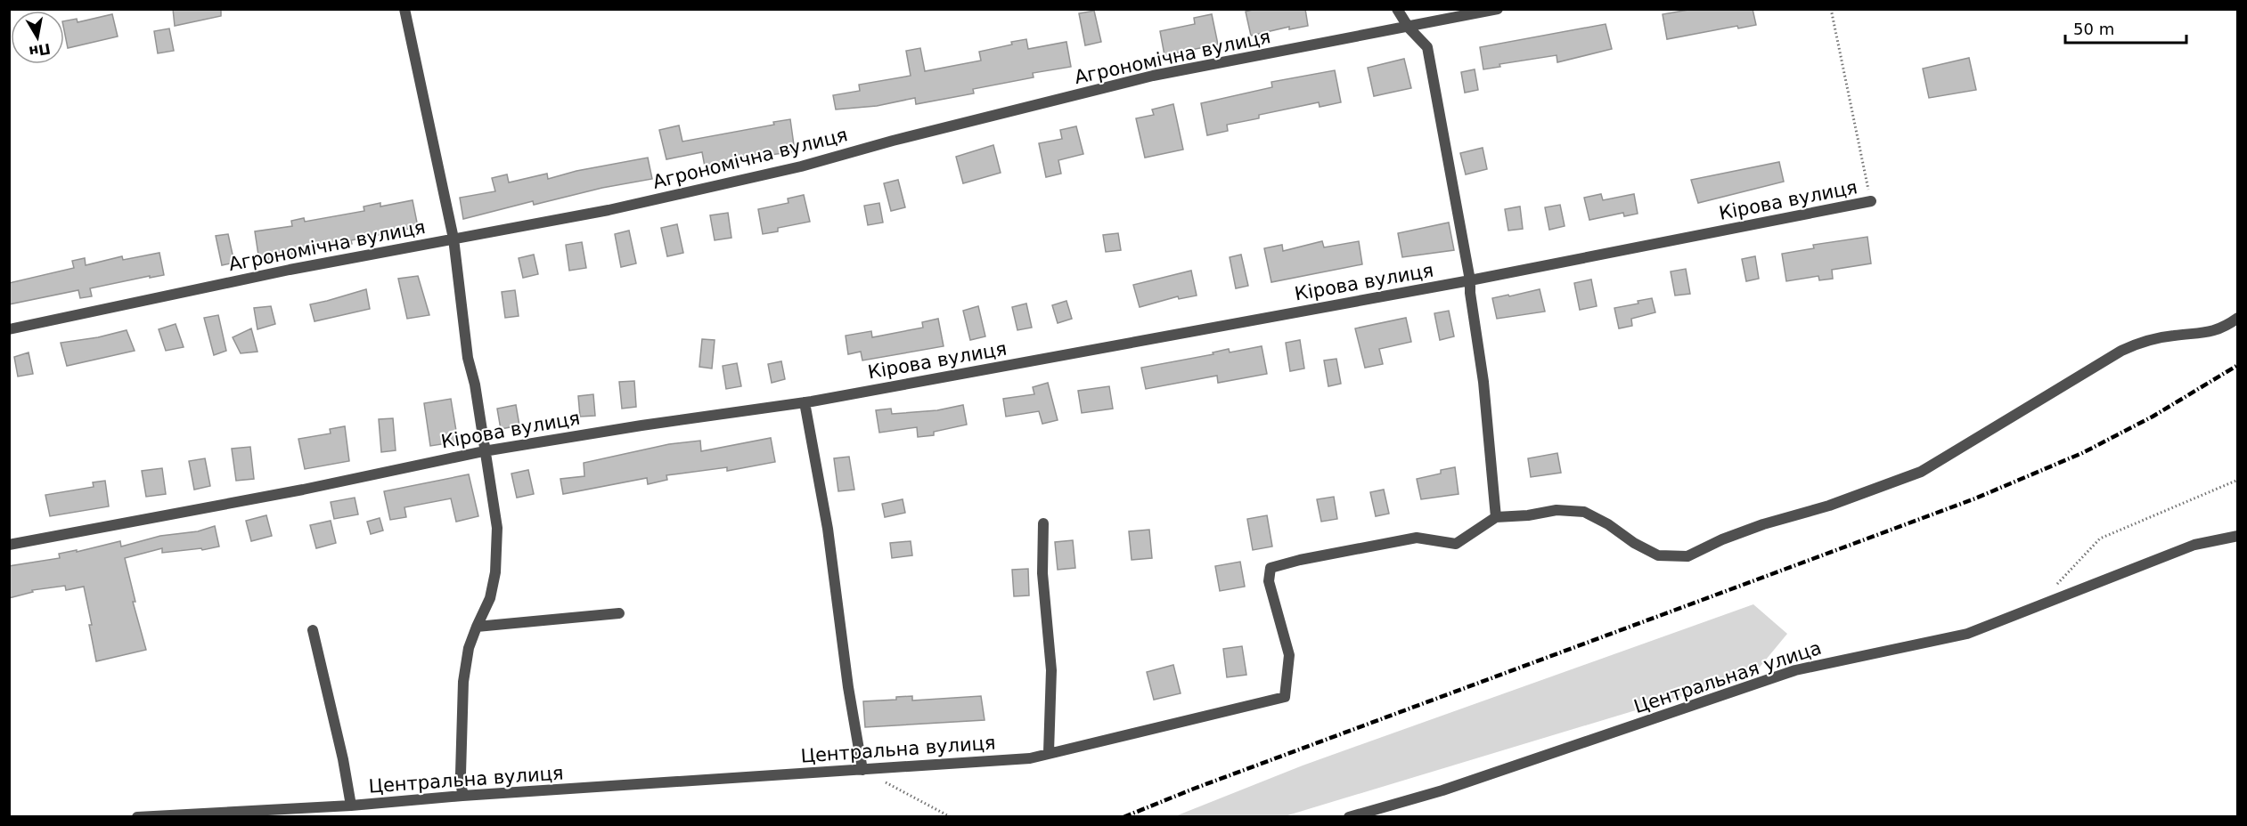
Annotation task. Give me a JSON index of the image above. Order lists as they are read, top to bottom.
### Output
{
  "streets": {
    "street": [
      "Агрономічна вулиця",
      "Кірова вулиця",
      "Центральная улица",
      "Центральна вулиця"
    ]
  },
  "scale_bar": "50 m",
  "north": "bottom"
}
